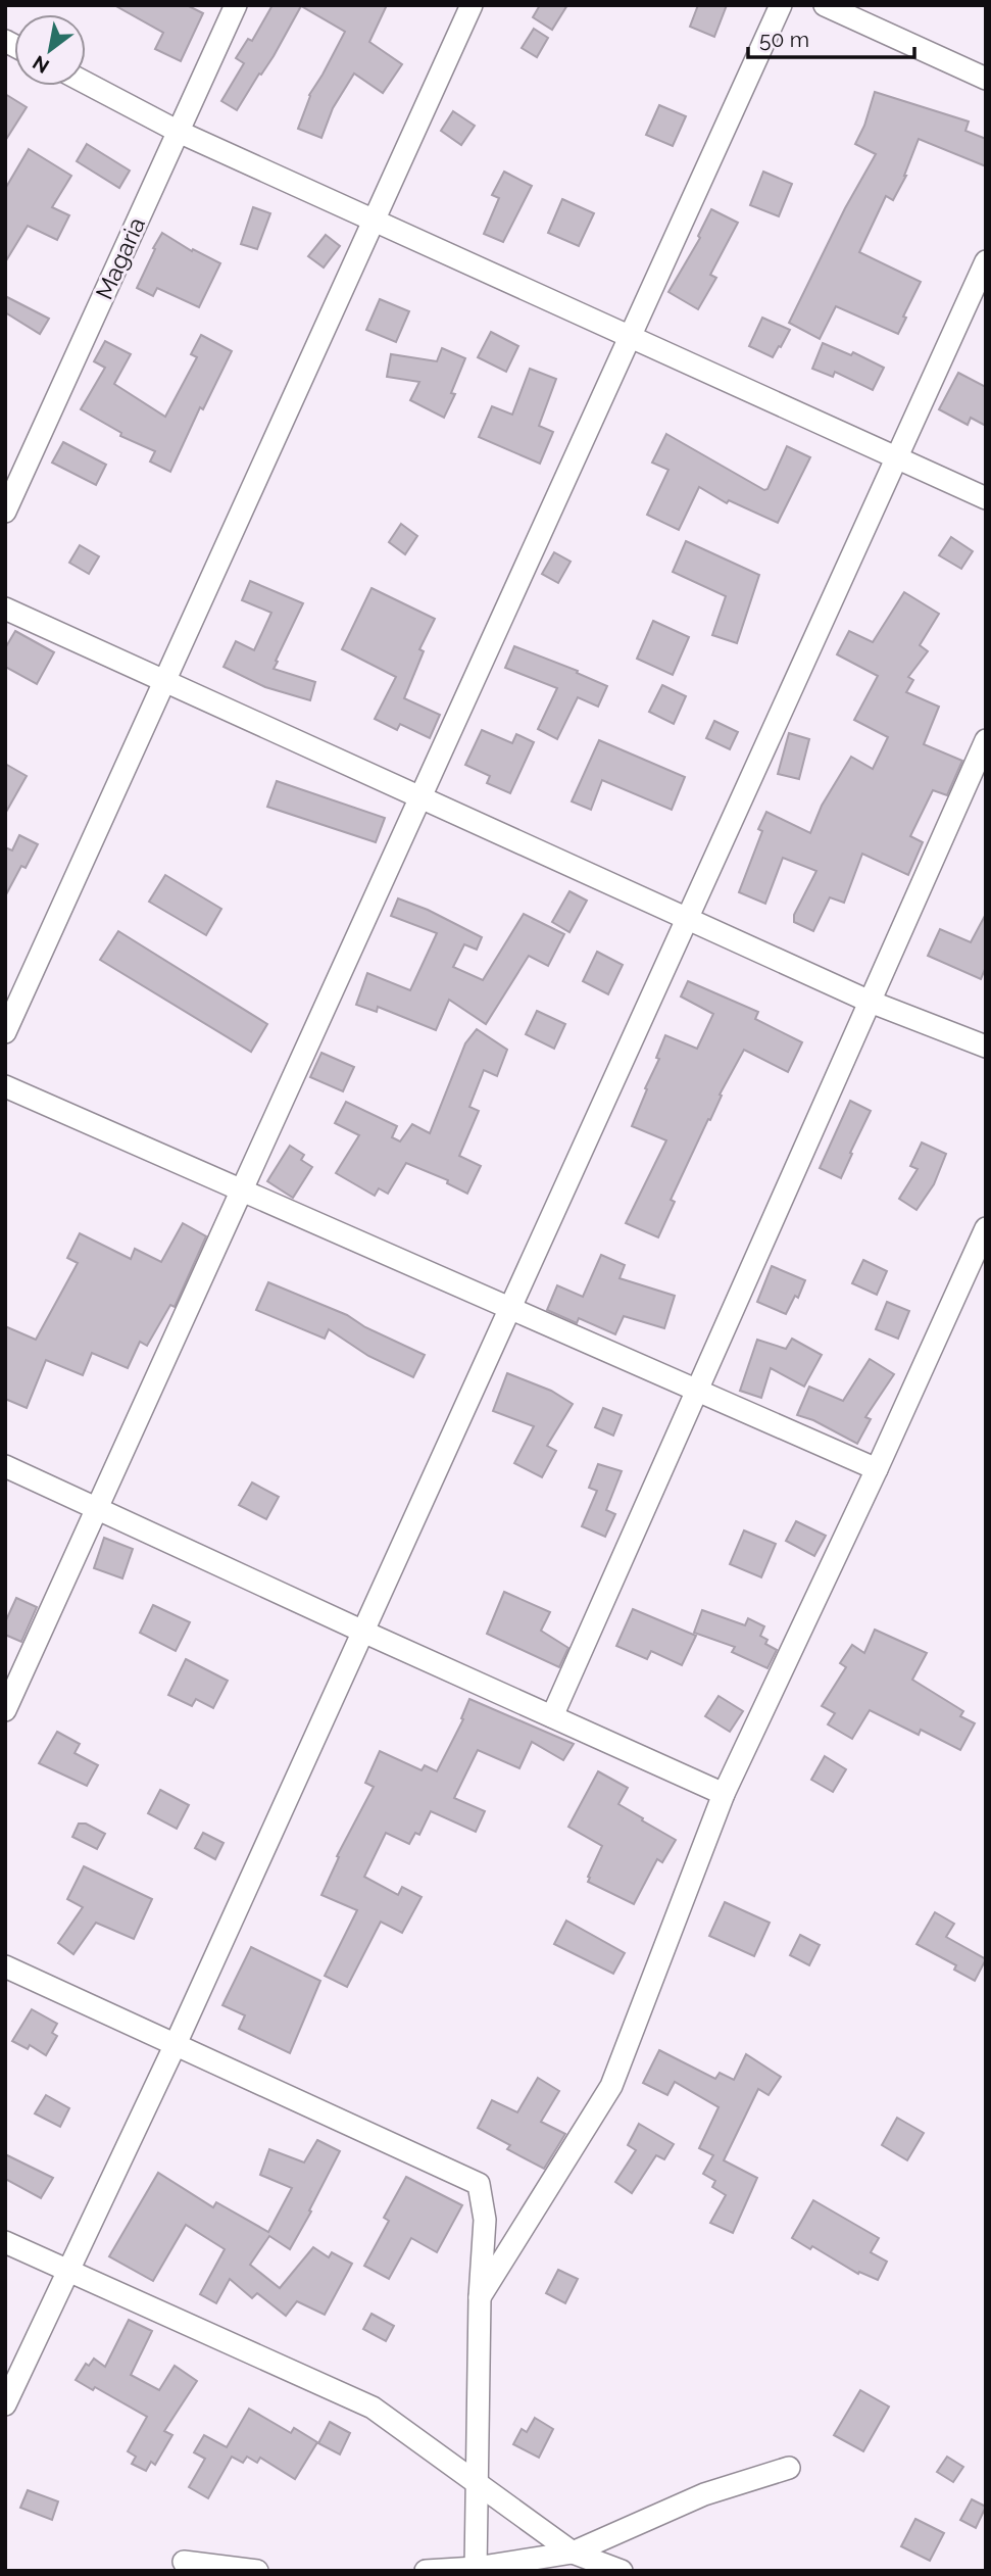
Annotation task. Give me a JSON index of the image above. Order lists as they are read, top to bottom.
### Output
{
  "streets": {
    "street": ["Magaria"]
  },
  "scale_bar": "50 m",
  "north": "bottom left"
}
